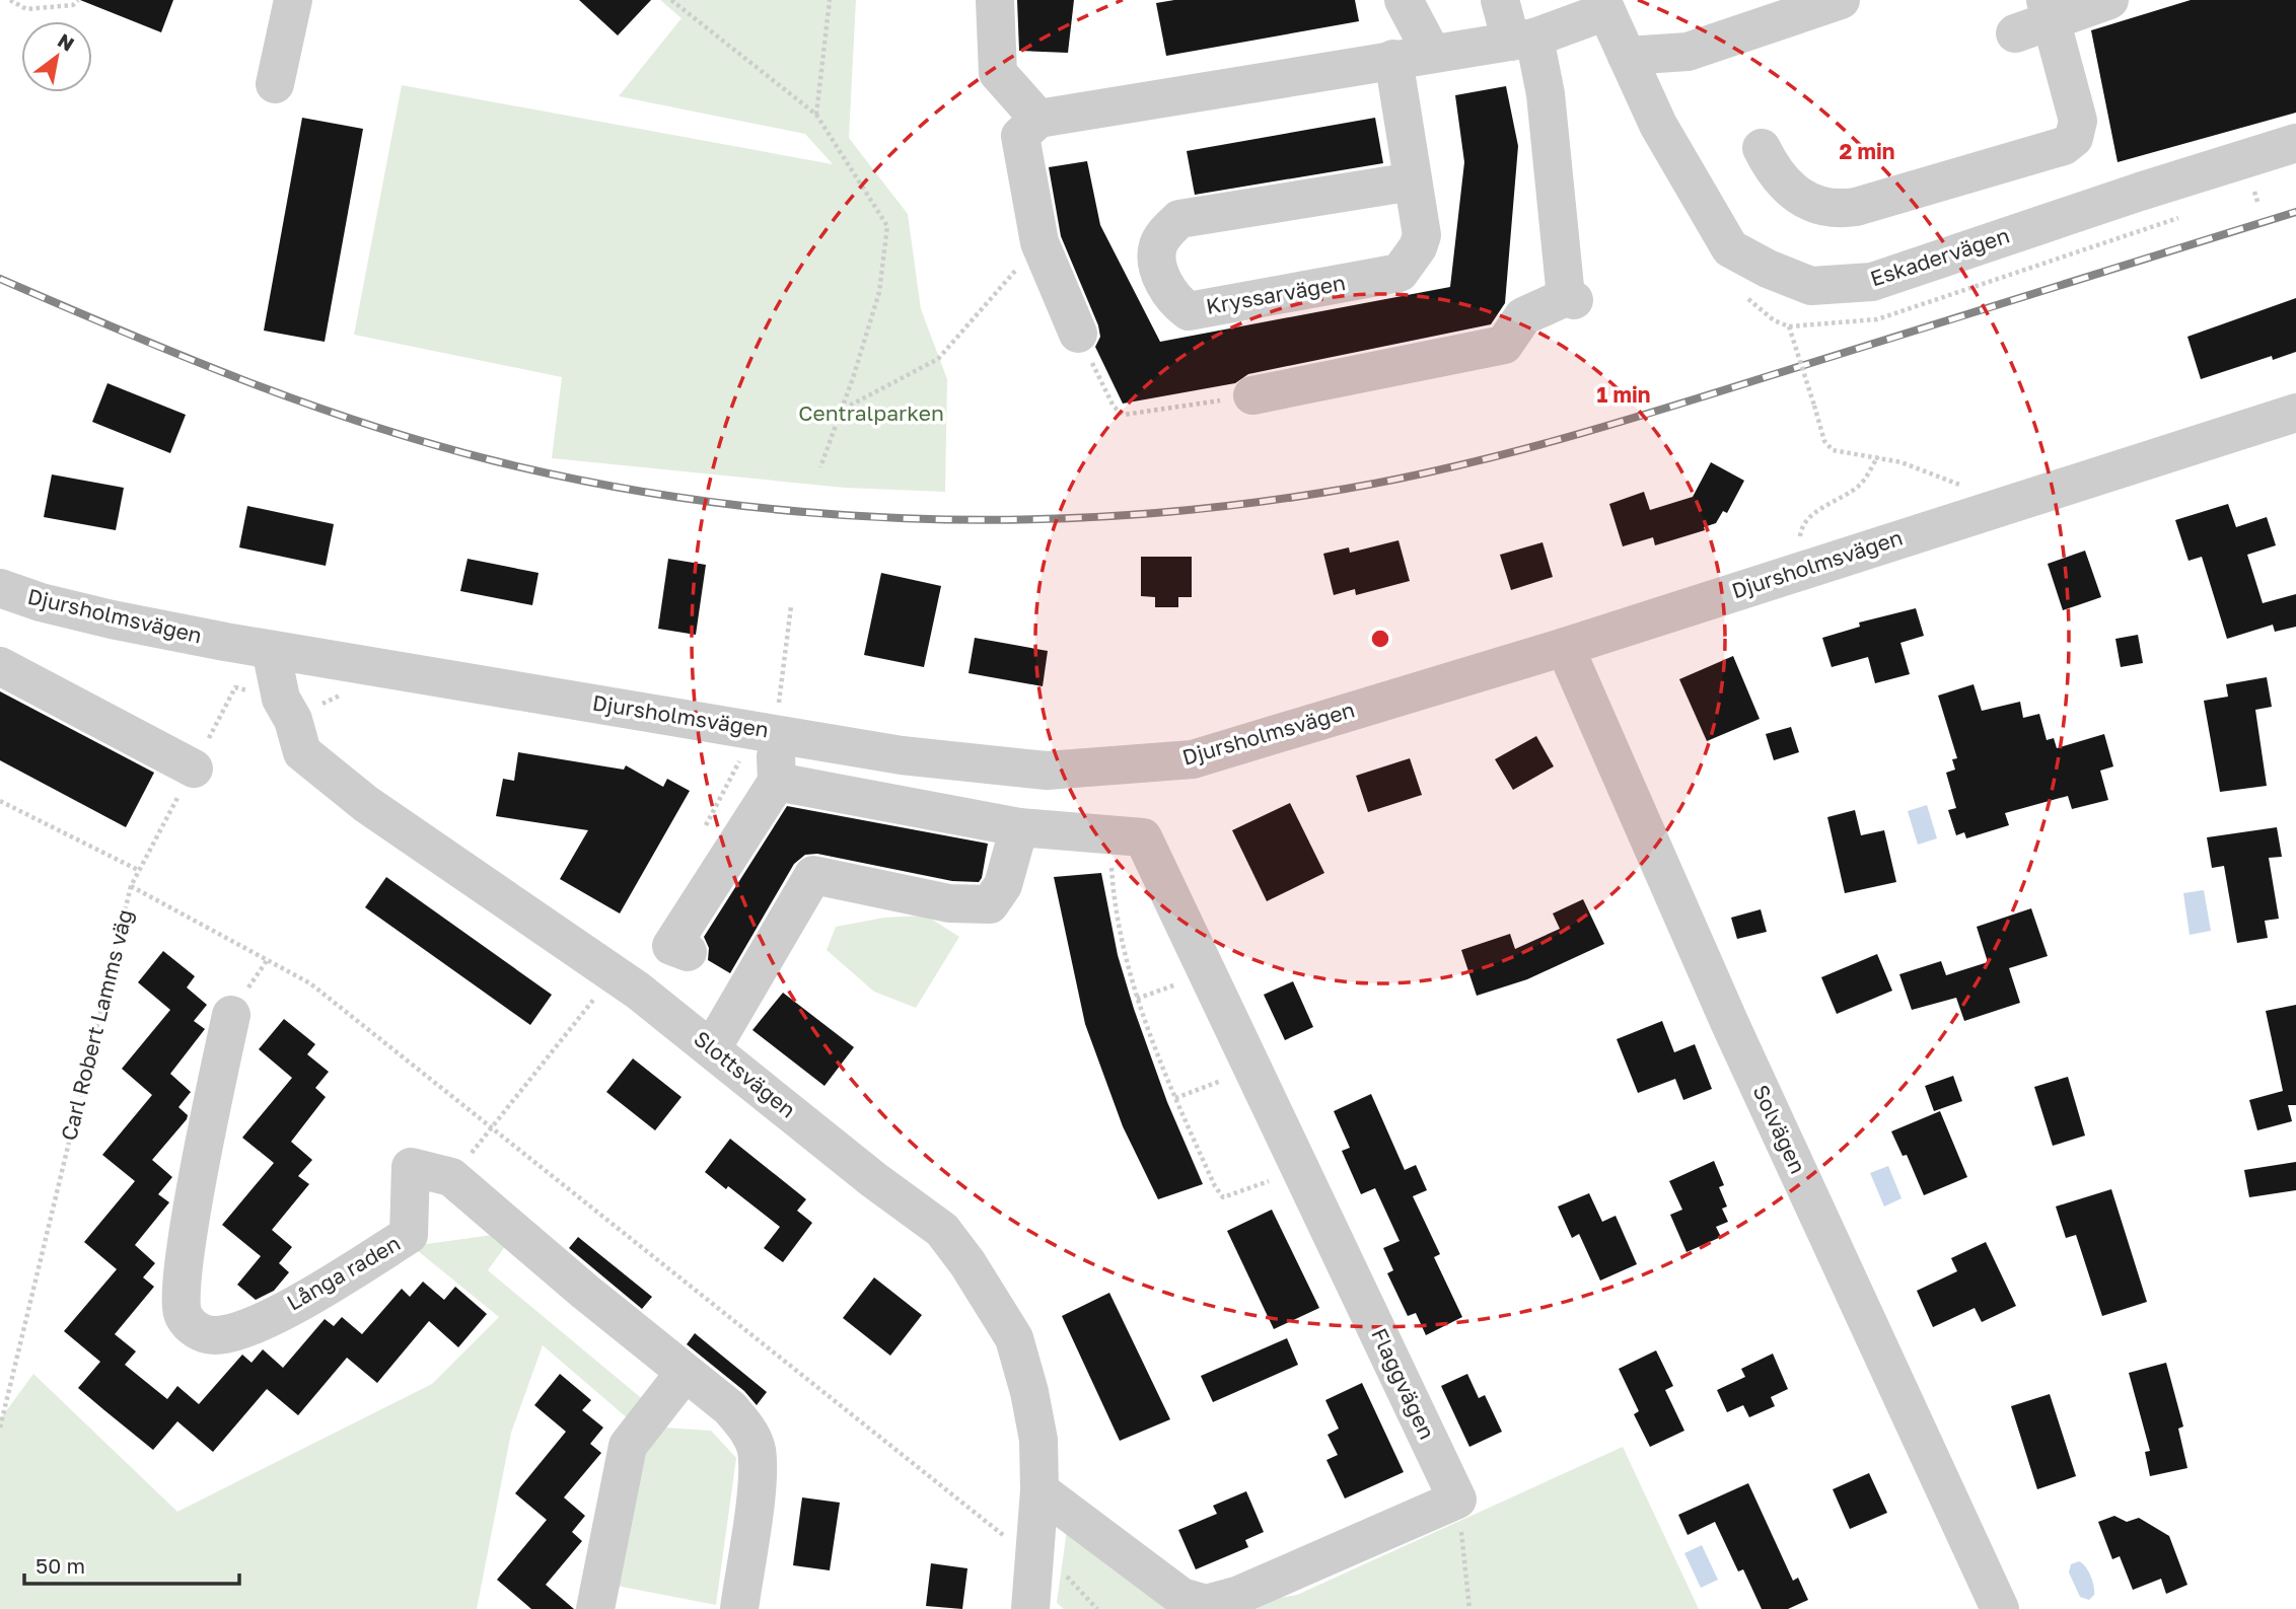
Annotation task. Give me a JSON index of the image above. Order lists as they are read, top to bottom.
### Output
{
  "streets": {
    "street": [
      "Eskadervägen",
      "Kryssarvägen",
      "Djursholmsvägen",
      "Slottsvägen",
      "Solvägen",
      "Långa raden",
      "Flaggvägen"
    ],
    "path": ["Carl Robert Lamms väg"]
  },
  "crossings": [
    ["Djursholmsvägen", "Slottsvägen"],
    ["Djursholmsvägen", "Solvägen"],
    ["Carl Robert Lamms väg", "Slottsvägen"]
  ],
  "parks": ["Centralparken"],
  "scale_bar": "50 m",
  "north": "top right",
  "rings": ["2 min", "1 min"]
}
